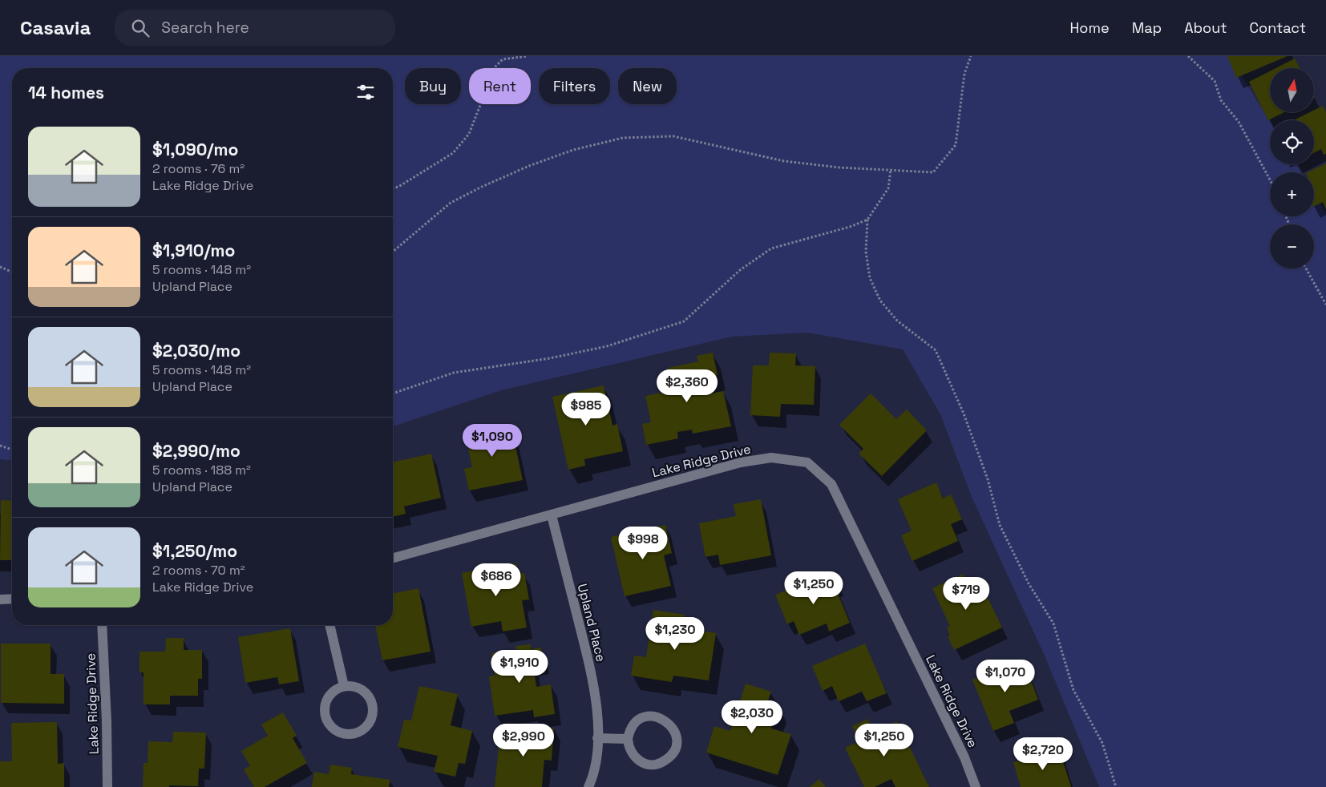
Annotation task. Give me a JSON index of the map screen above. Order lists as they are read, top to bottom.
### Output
{
  "streets": {
    "street": ["Lake Ridge Drive", "Upland Place"]
  },
  "crossings": [
    ["Lake Ridge Drive", "Upland Place"]
  ],
  "north": "top",
  "page": {
    "header": "Casavia",
    "search": "Search here",
    "nav": [
      "Home",
      "Map",
      "About",
      "Contact"
    ],
    "map_buttons": ["+", "−"],
    "chip": [
      "Buy",
      "Rent",
      "Filters",
      "New"
    ],
    "heading": "14 homes",
    "list": [
      {
        "name": "$1,090/mo",
        "note": "2 rooms · 76 m² · Lake Ridge Drive"
      },
      {
        "name": "$1,910/mo",
        "note": "5 rooms · 148 m² · Upland Place"
      },
      {
        "name": "$2,030/mo",
        "note": "5 rooms · 148 m² · Upland Place"
      },
      {
        "name": "$2,990/mo",
        "note": "5 rooms · 188 m² · Upland Place"
      },
      {
        "name": "$1,250/mo",
        "note": "2 rooms · 70 m² · Lake Ridge Drive"
      }
    ],
    "price": [
      "$2,360",
      "$985",
      "$1,090",
      "$998",
      "$686",
      "$1,250",
      "$719",
      "$1,230",
      "$1,910",
      "$1,070",
      "$2,030",
      "$2,990",
      "$1,250",
      "$2,720"
    ]
  }
}
